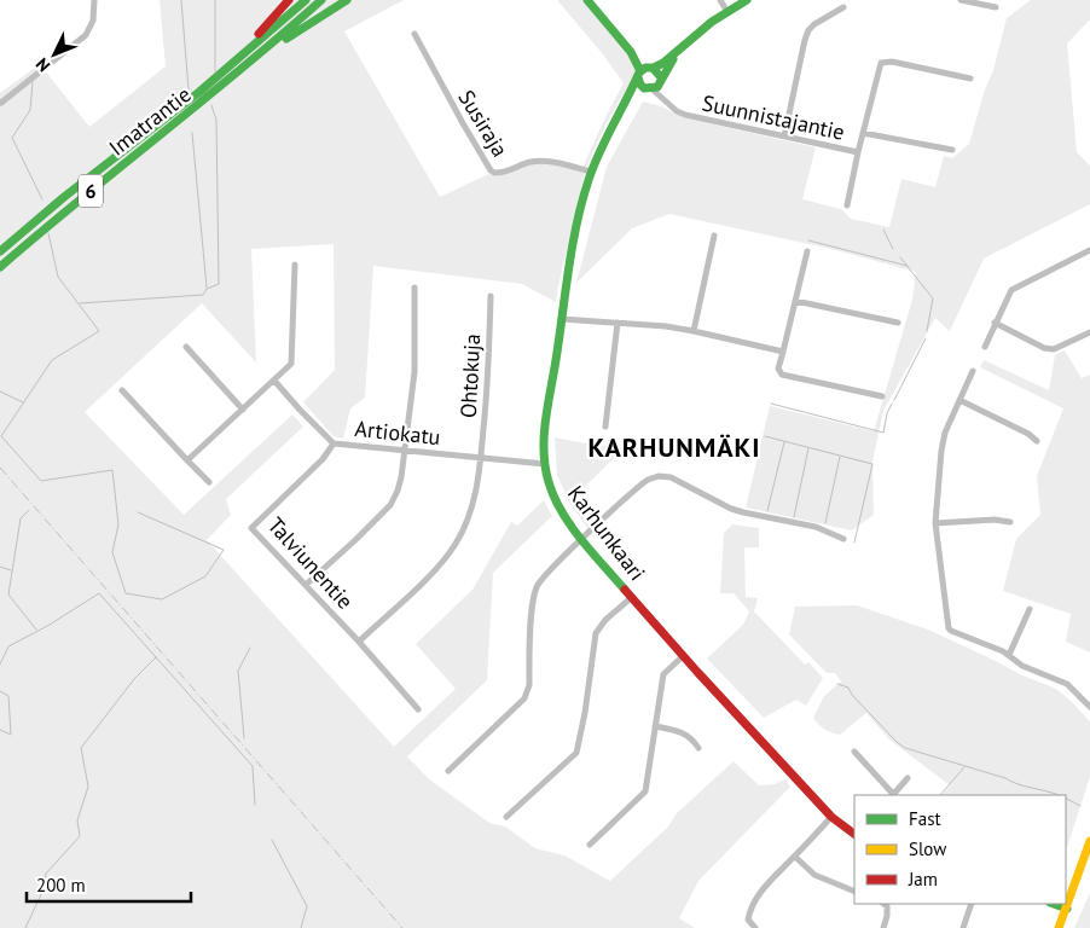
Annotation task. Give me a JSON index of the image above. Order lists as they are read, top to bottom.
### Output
{
  "streets": {
    "main road": ["Imatrantie", "6", "Karhunkaari"],
    "street": [
      "Suunnistajantie",
      "Susiraja",
      "Ohtokuja",
      "Artiokatu",
      "Talviunentie"
    ]
  },
  "crossings": [
    ["Suunnistajantie", "Karhunkaari"],
    ["Susiraja", "Karhunkaari"],
    ["Ohtokuja", "Artiokatu"],
    ["Ohtokuja", "Talviunentie"],
    ["Artiokatu", "Karhunkaari"],
    ["Artiokatu", "Talviunentie"]
  ],
  "districts": ["KARHUNMÄKI"],
  "legend": ["Fast", "Slow", "Jam"],
  "scale_bar": "200 m",
  "north": "bottom left"
}
